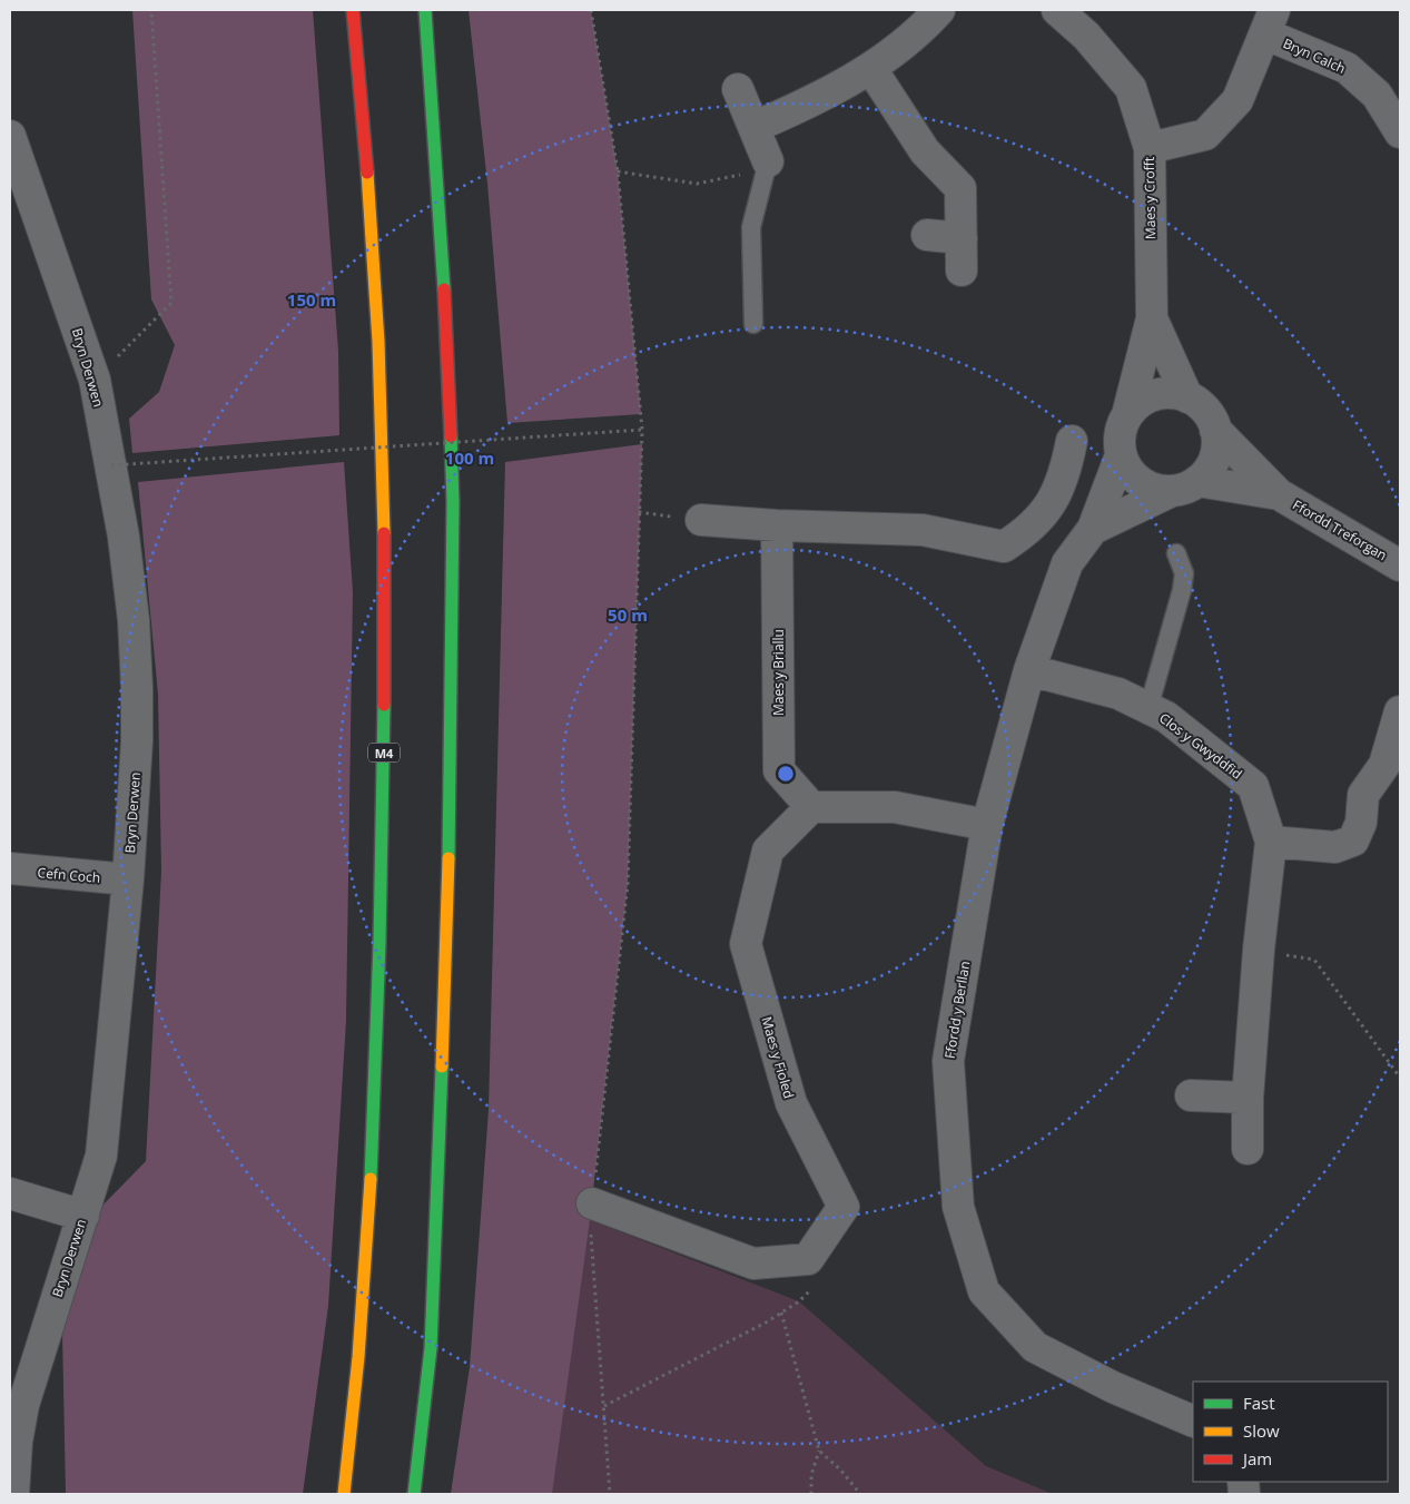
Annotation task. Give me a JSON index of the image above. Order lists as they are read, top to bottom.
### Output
{
  "streets": {
    "highway": ["M4"],
    "street": [
      "Bryn Calch",
      "Maes y Crofft",
      "Bryn Derwen",
      "Ffordd Treforgan",
      "Maes y Briallu",
      "Clos y Gwyddfid",
      "Cefn Coch",
      "Ffordd y Berllan",
      "Maes y Fioled"
    ]
  },
  "crossings": [
    ["Maes y Crofft", "Ffordd Treforgan"],
    ["Maes y Crofft", "Ffordd y Berllan"],
    ["Bryn Derwen", "Cefn Coch"],
    ["Ffordd Treforgan", "Ffordd y Berllan"],
    ["Maes y Briallu", "Maes y Fioled"],
    ["Clos y Gwyddfid", "Ffordd y Berllan"]
  ],
  "legend": ["Fast", "Slow", "Jam"],
  "rings": ["150 m", "100 m", "50 m"]
}
